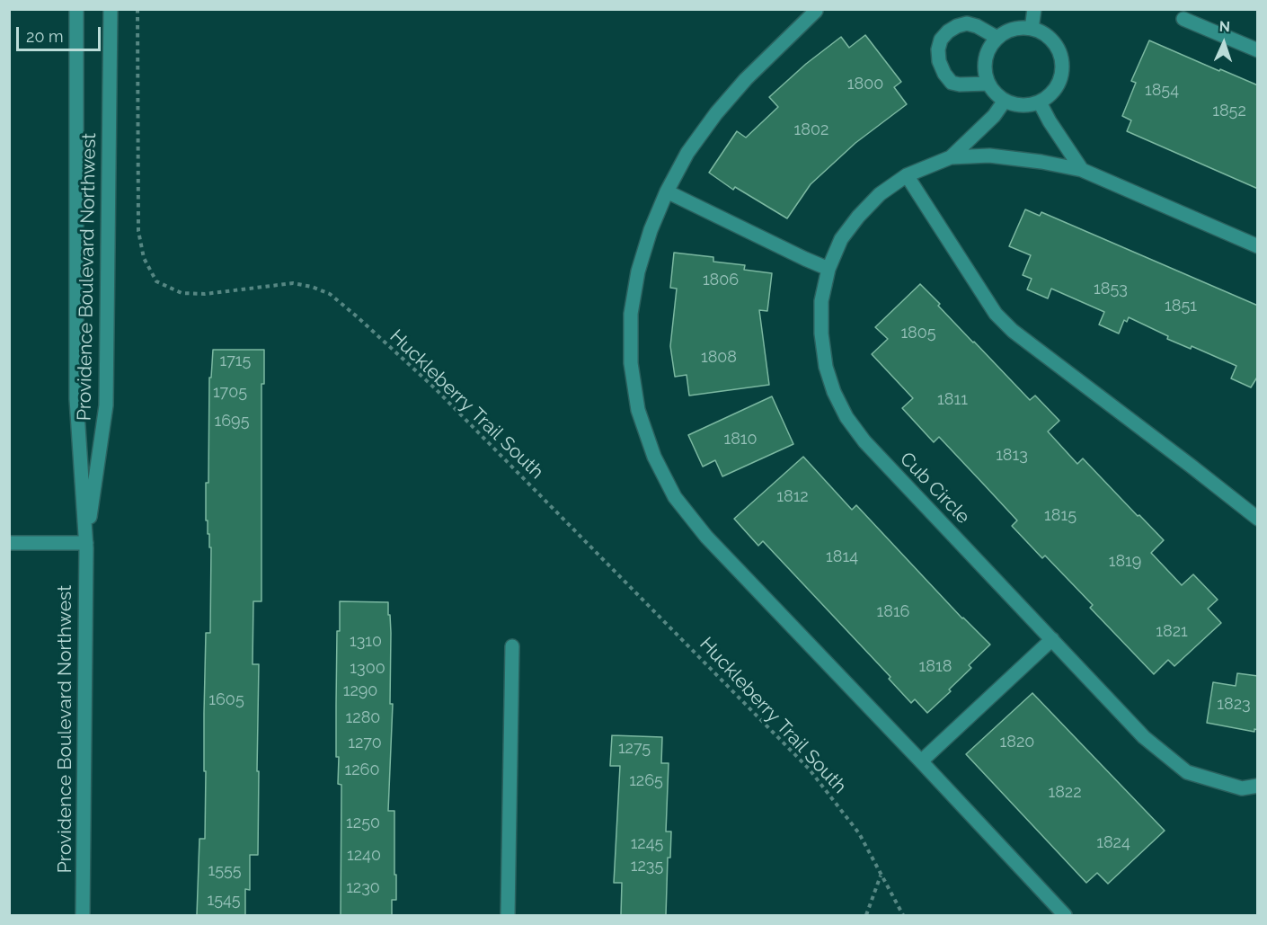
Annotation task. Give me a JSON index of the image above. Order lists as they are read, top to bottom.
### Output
{
  "streets": {
    "street": ["Providence Boulevard Northwest", "Cub Circle"],
    "path": ["Huckleberry Trail South"]
  },
  "house_numbers": [
    "1800",
    "1854",
    "1852",
    "1802",
    "1806",
    "1853",
    "1851",
    "1805",
    "1808",
    "1715",
    "1705",
    "1811",
    "1695",
    "1810",
    "1813",
    "1812",
    "1815",
    "1814",
    "1819",
    "1816",
    "1821",
    "1310",
    "1818",
    "1300",
    "1290",
    "1605",
    "1823",
    "1280",
    "1820",
    "1270",
    "1275",
    "1260",
    "1265",
    "1822",
    "1250",
    "1824",
    "1245",
    "1240",
    "1235",
    "1555",
    "1230",
    "1545"
  ],
  "scale_bar": "20 m",
  "north": "top"
}
